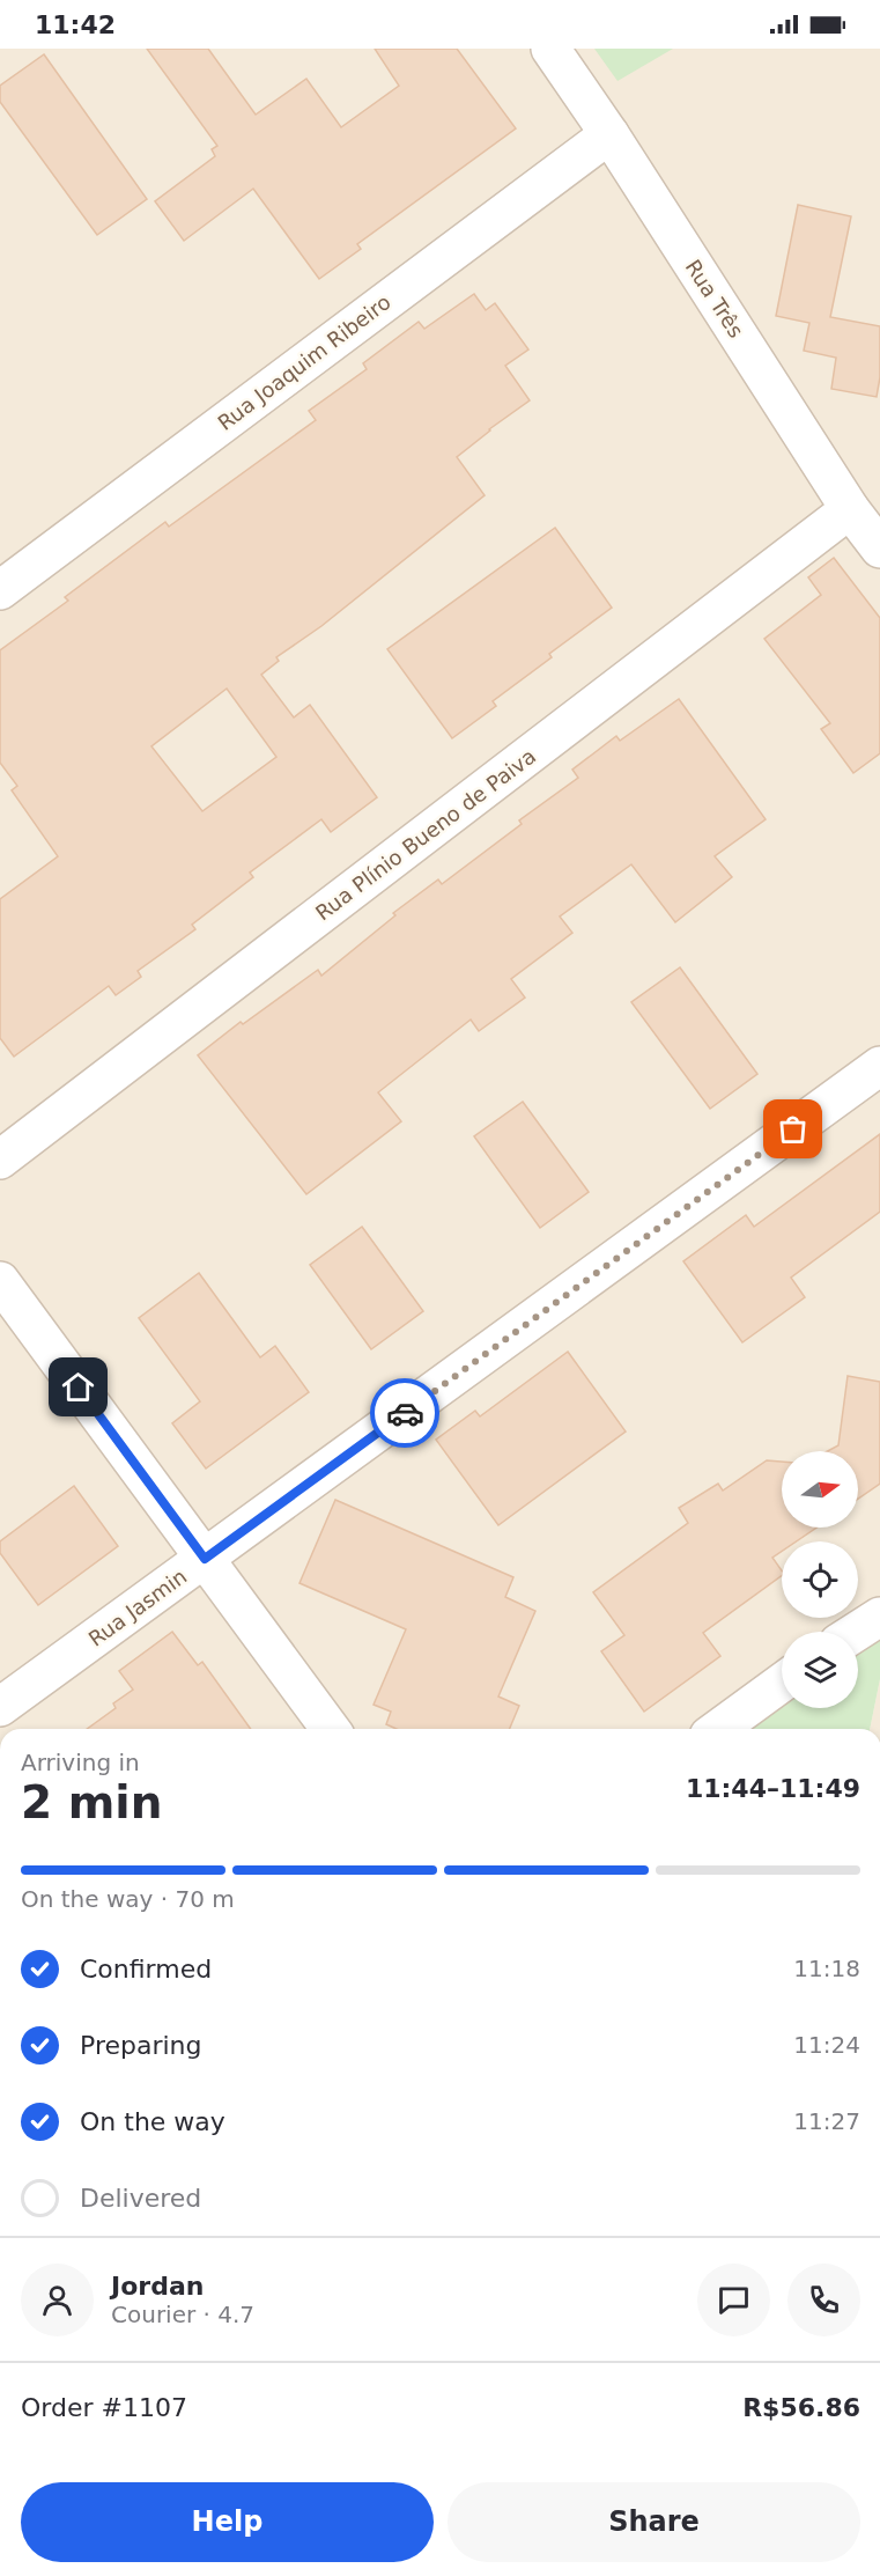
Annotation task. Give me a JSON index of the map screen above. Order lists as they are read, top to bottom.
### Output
{
  "streets": {
    "street": [
      "Rua Três",
      "Rua Joaquim Ribeiro",
      "Rua Plínio Bueno de Paiva",
      "Rua Jasmin"
    ]
  },
  "crossings": [
    ["Rua Três", "Rua Joaquim Ribeiro"],
    ["Rua Três", "Rua Plínio Bueno de Paiva"]
  ],
  "north": "right",
  "page": {
    "status": "11:42",
    "heading": ["2 min", "Arriving in", "11:44–11:49"],
    "panel": [
      "Jordan",
      "Courier · 4.7",
      "Order #1107",
      "R$56.86"
    ],
    "bar": "On the way · 70 m",
    "list": [
      ["Confirmed", "11:18"],
      ["Preparing", "11:24"],
      ["On the way", "11:27"],
      "Delivered"
    ],
    "buttons": ["Help", "Share"]
  }
}
